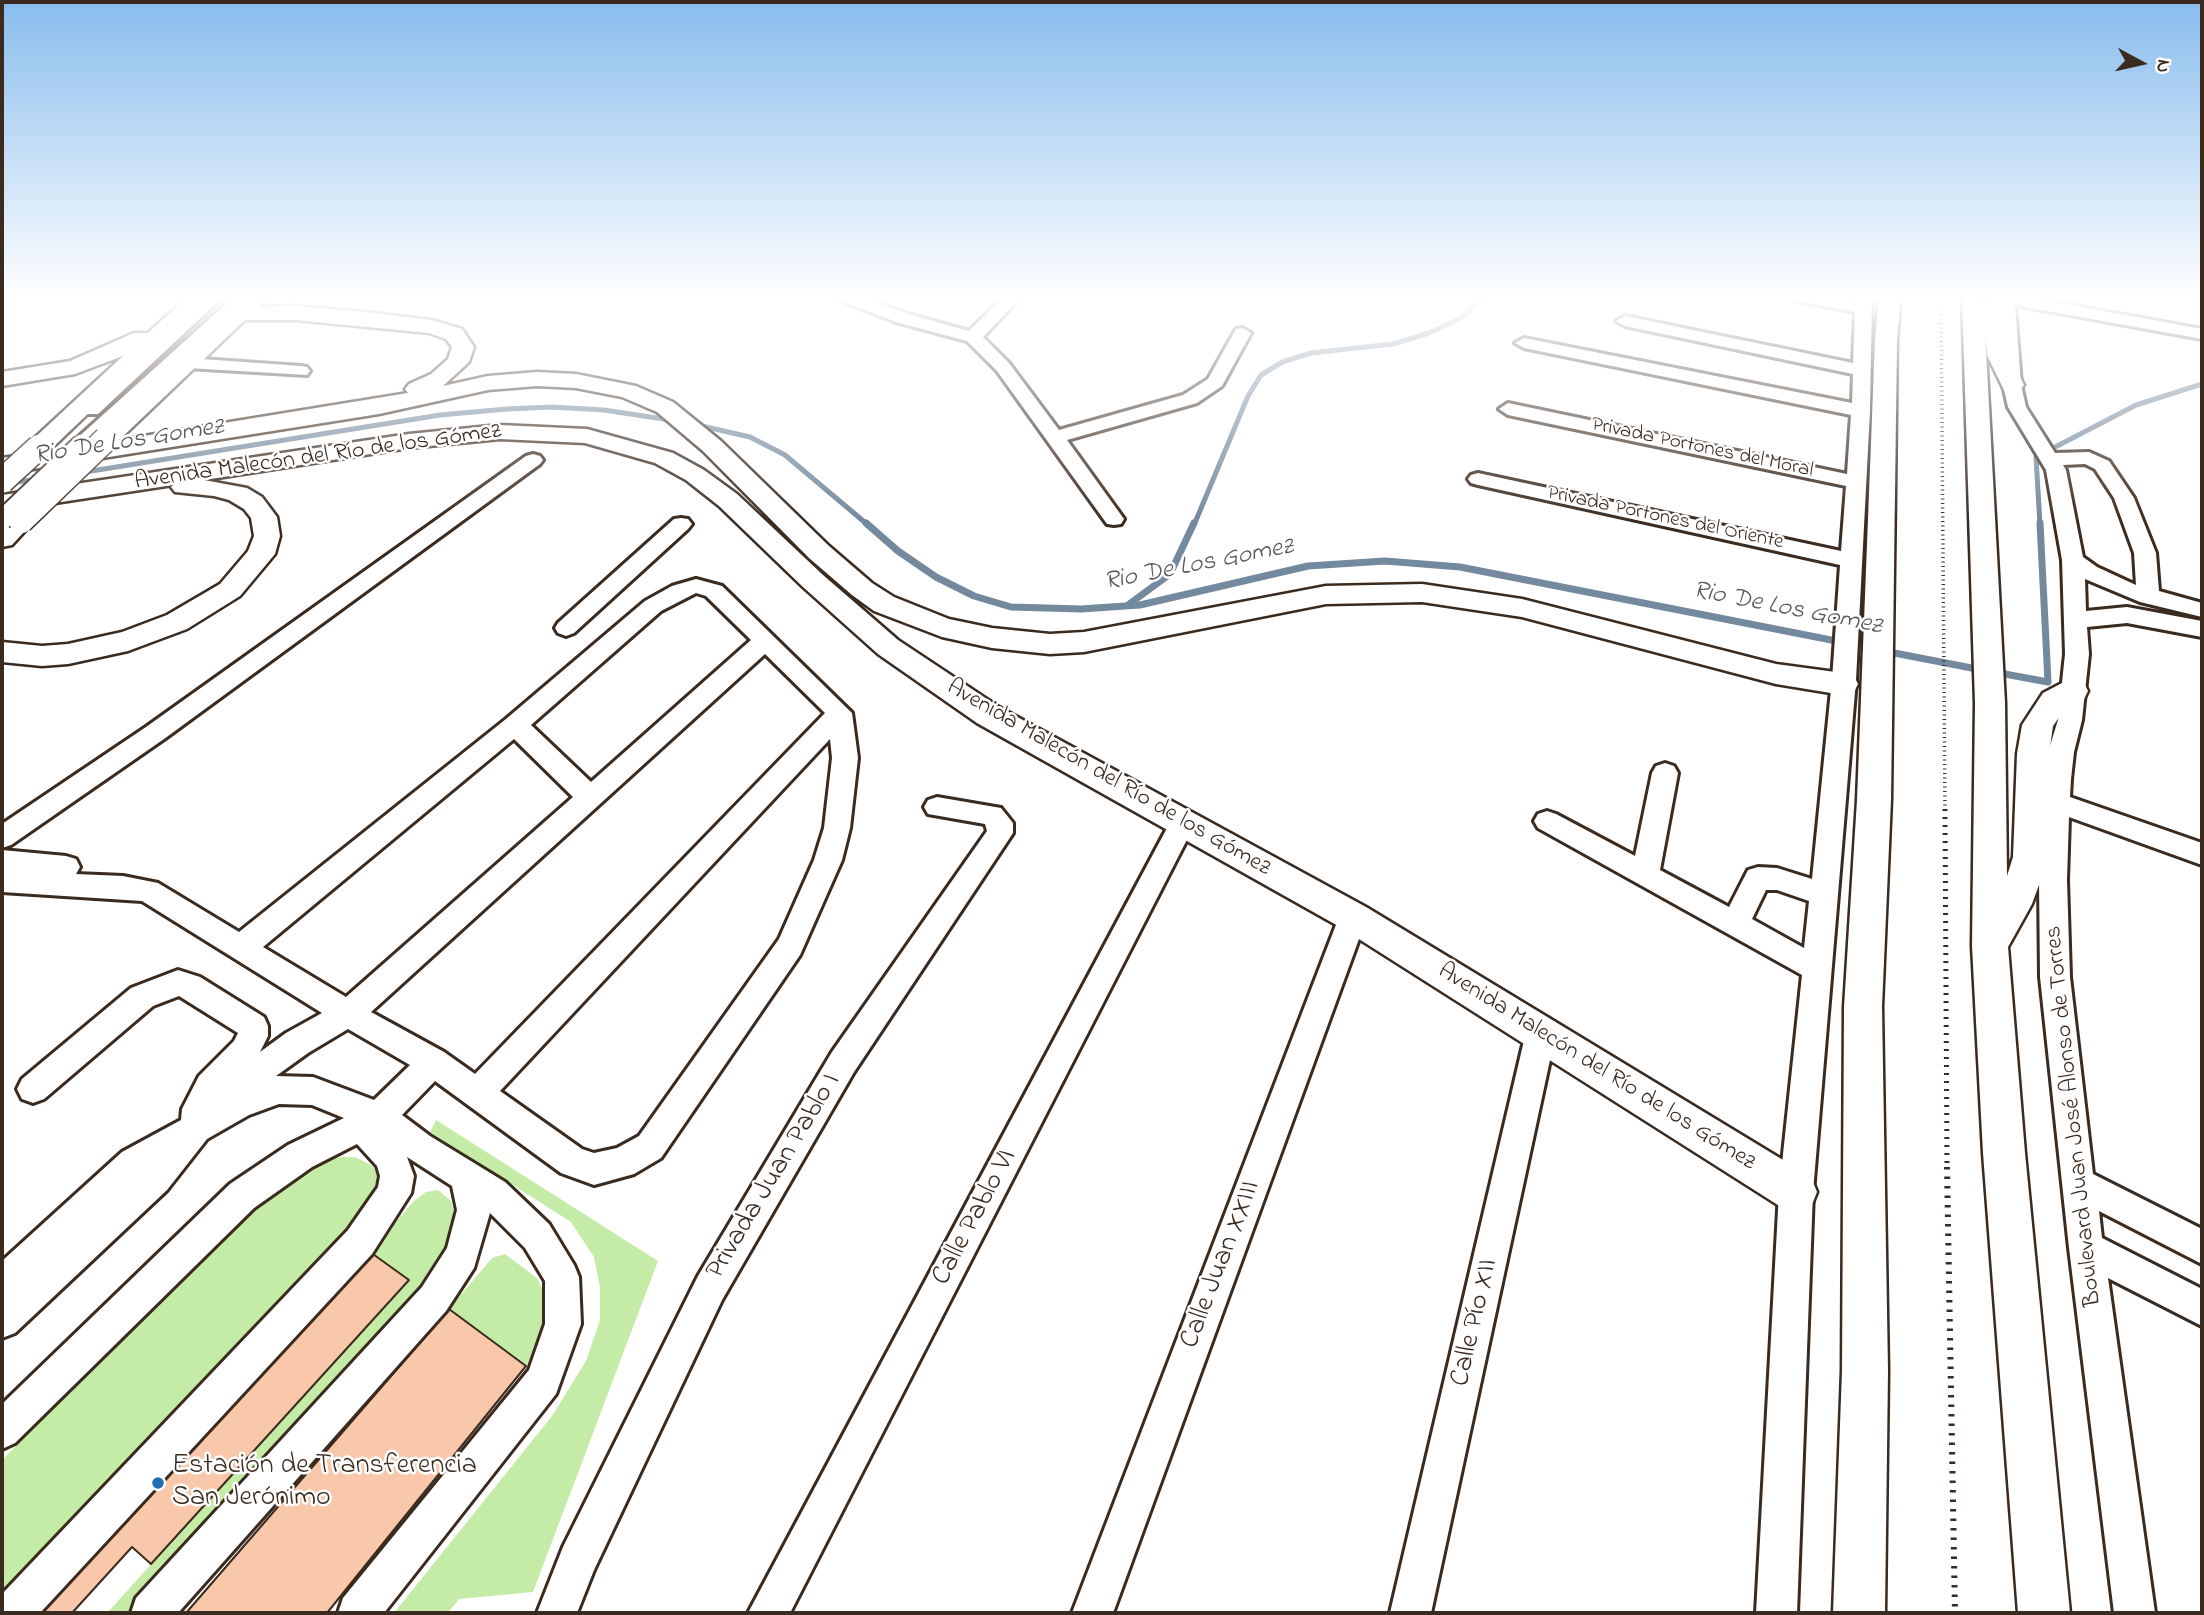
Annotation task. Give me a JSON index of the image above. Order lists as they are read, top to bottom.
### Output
{
  "streets": {
    "main road": ["Avenida Malecón del Río de los Gómez"],
    "street": [
      "Privada Portones del Moral",
      "Privada Portones del Oriente",
      "Boulevard Juan José Alonso de Torres",
      "Privada Juan Pablo I",
      "Calle Pablo VI",
      "Calle Juan XXIII",
      "Calle Pío XII"
    ]
  },
  "crossings": [
    ["Avenida Malecón del Río de los Gómez", "Calle Pablo VI"],
    ["Avenida Malecón del Río de los Gómez", "Calle Juan XXIII"],
    ["Avenida Malecón del Río de los Gómez", "Calle Pío XII"]
  ],
  "water": ["Rio De Los Gomez"],
  "places": ["Estación de Transferencia San Jerónimo"],
  "north": "right"
}
